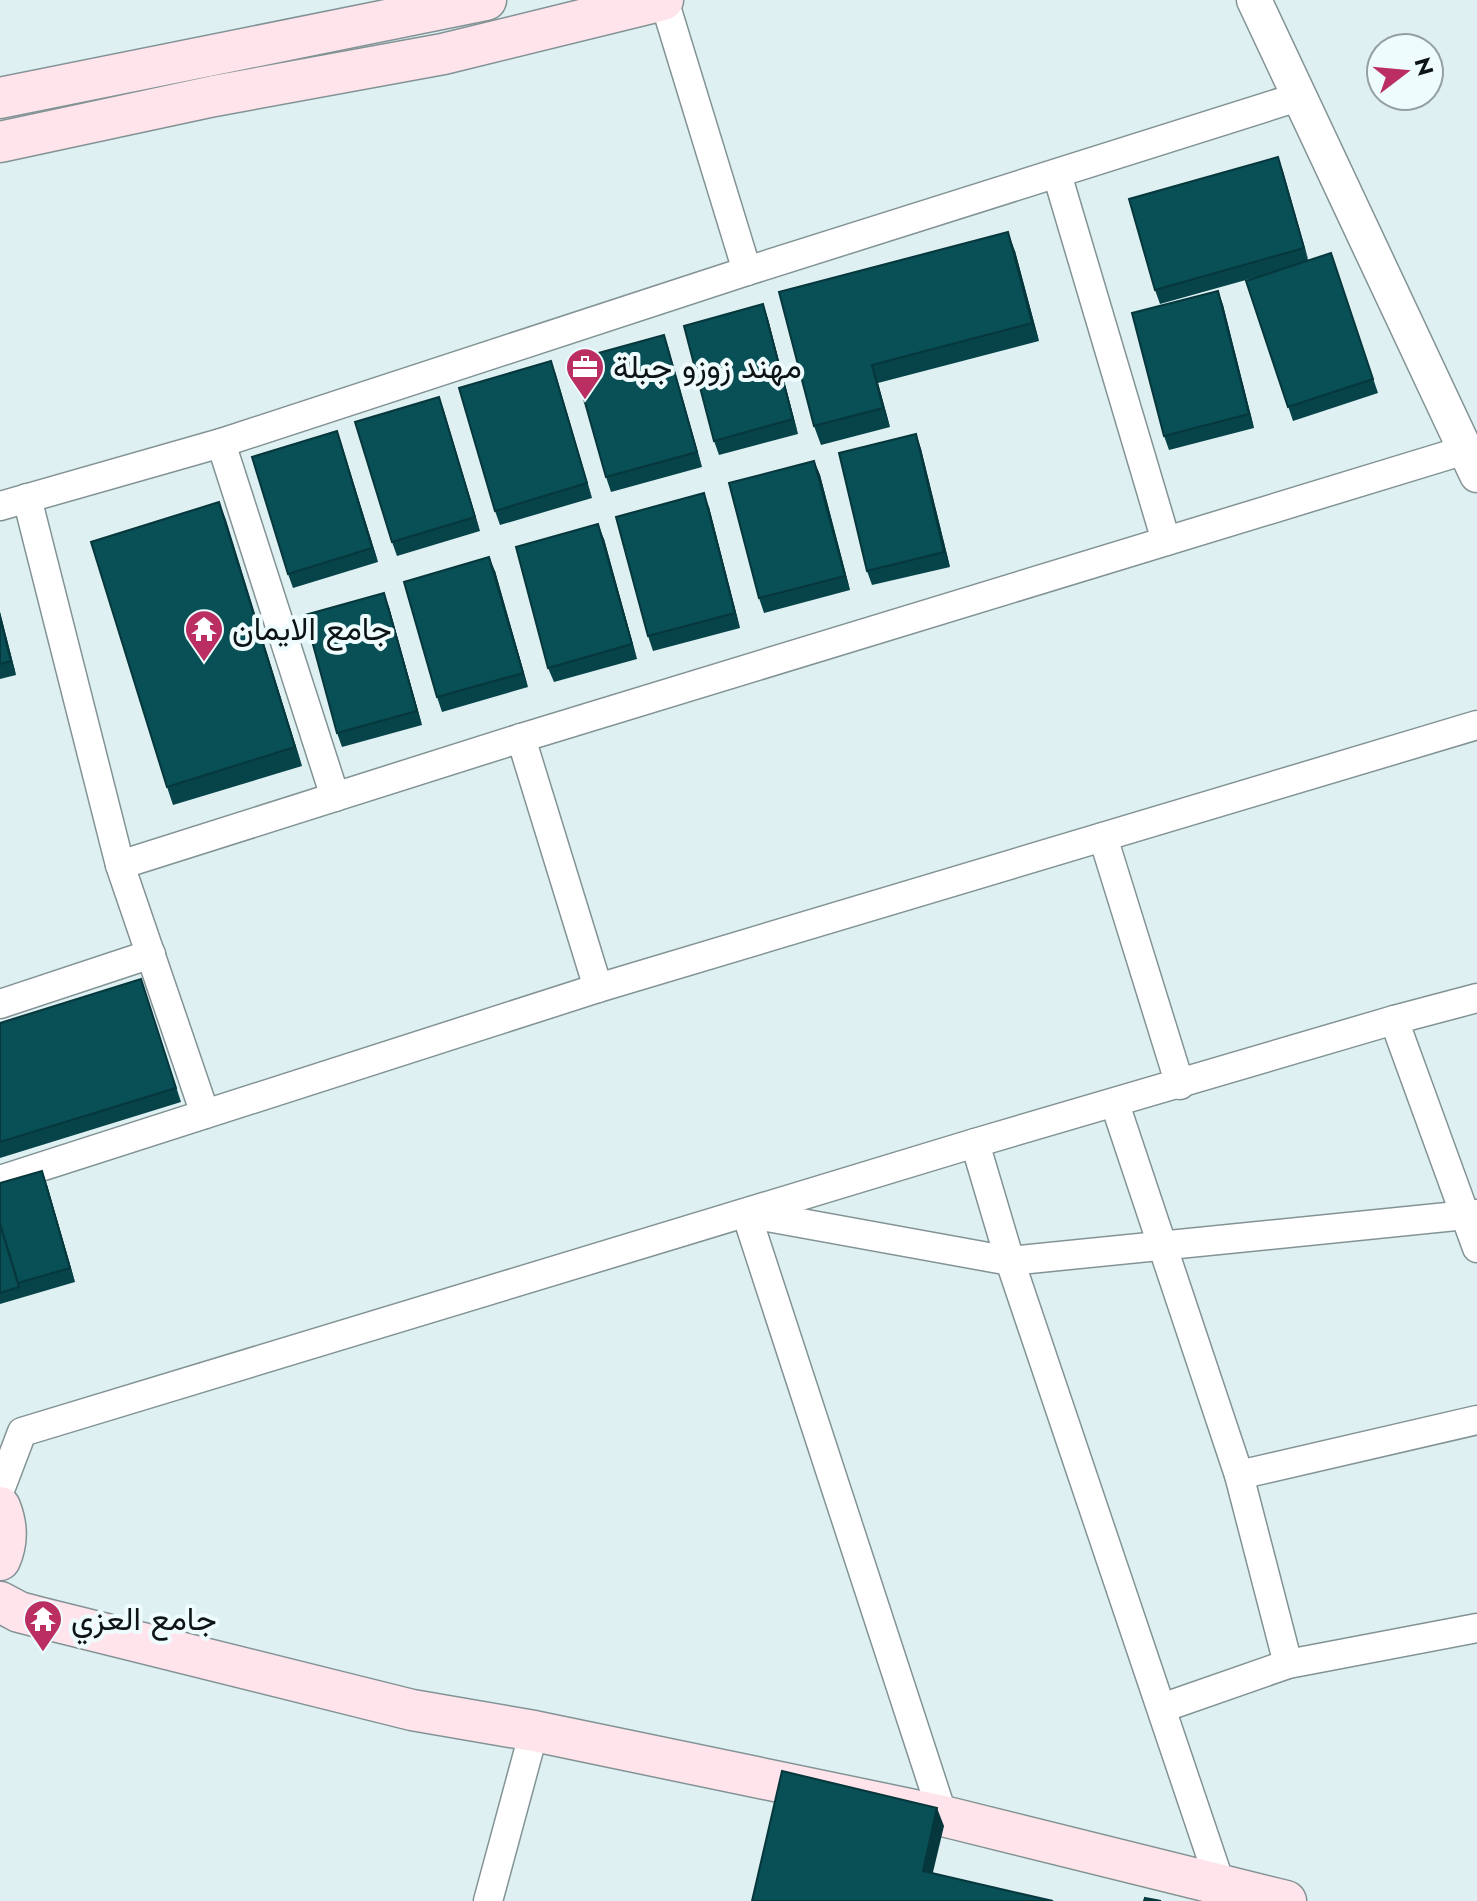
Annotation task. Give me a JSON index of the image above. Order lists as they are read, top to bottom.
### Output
{
  "places": {
    "office": ["مهند زوزو جبلة"],
    "temple": ["جامع الايمان", "جامع العزي"]
  },
  "north": "right"
}
